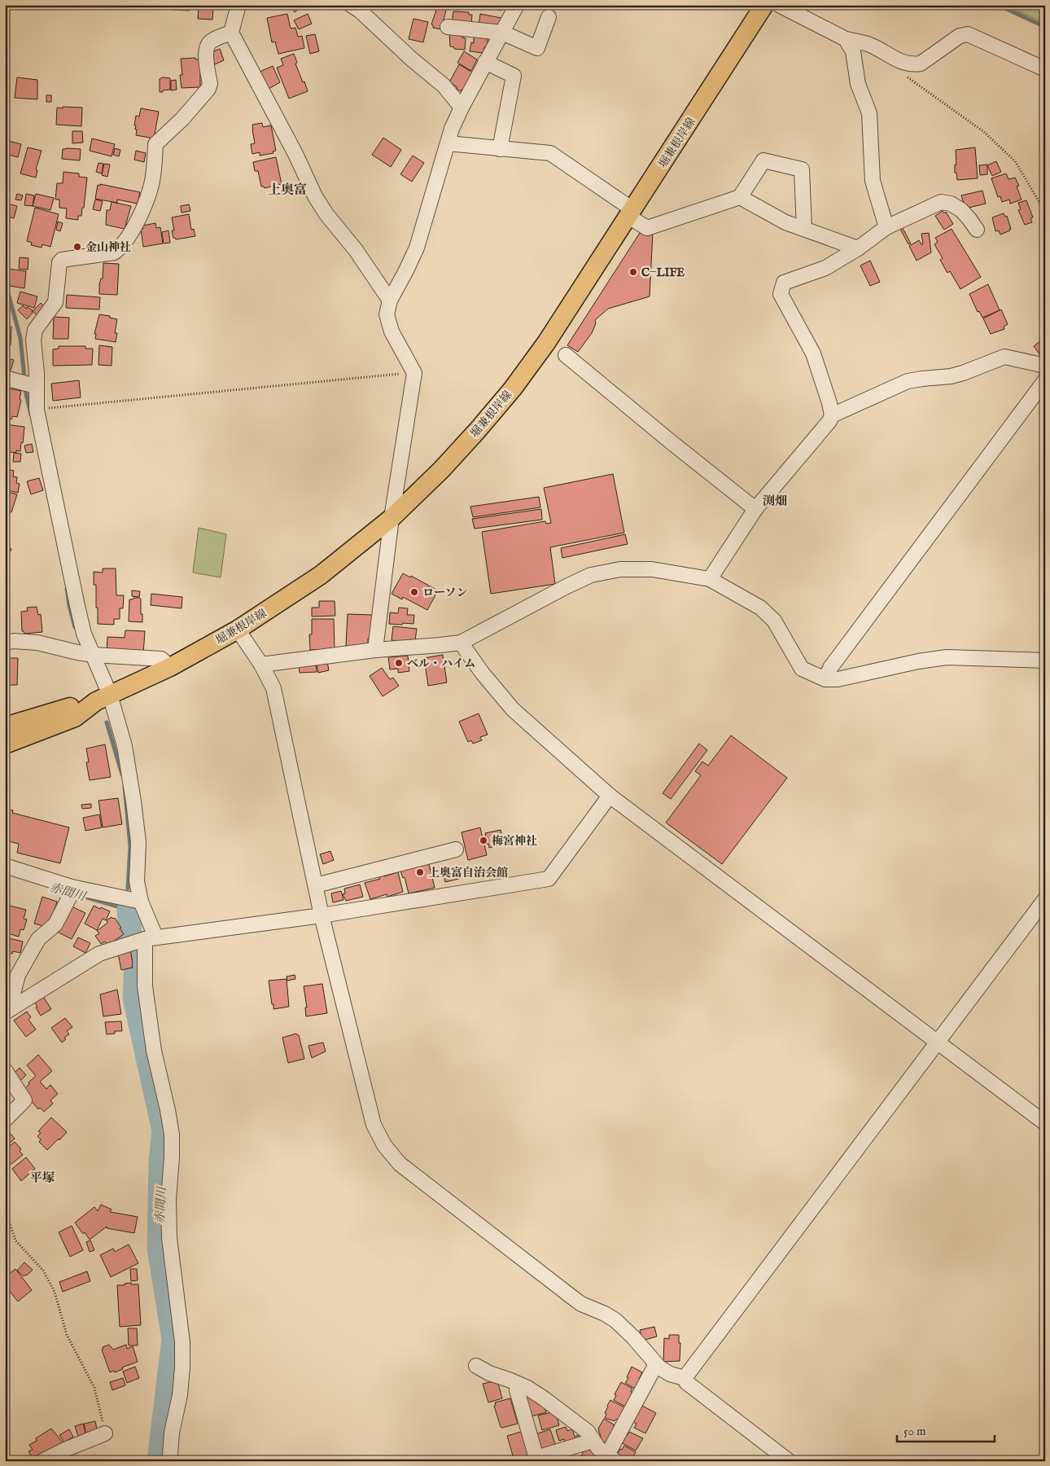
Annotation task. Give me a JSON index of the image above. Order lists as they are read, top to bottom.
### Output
{
  "streets": {
    "main road": ["堀兼根岸線"]
  },
  "districts": ["上奥富", "渕畑", "平塚"],
  "water": ["赤間川"],
  "places": [
    "金山神社",
    "C−LIFE",
    "ローソン",
    "ベル・ハイム",
    "梅宮神社",
    "上奥富自治会館"
  ],
  "scale_bar": "50 m"
}
